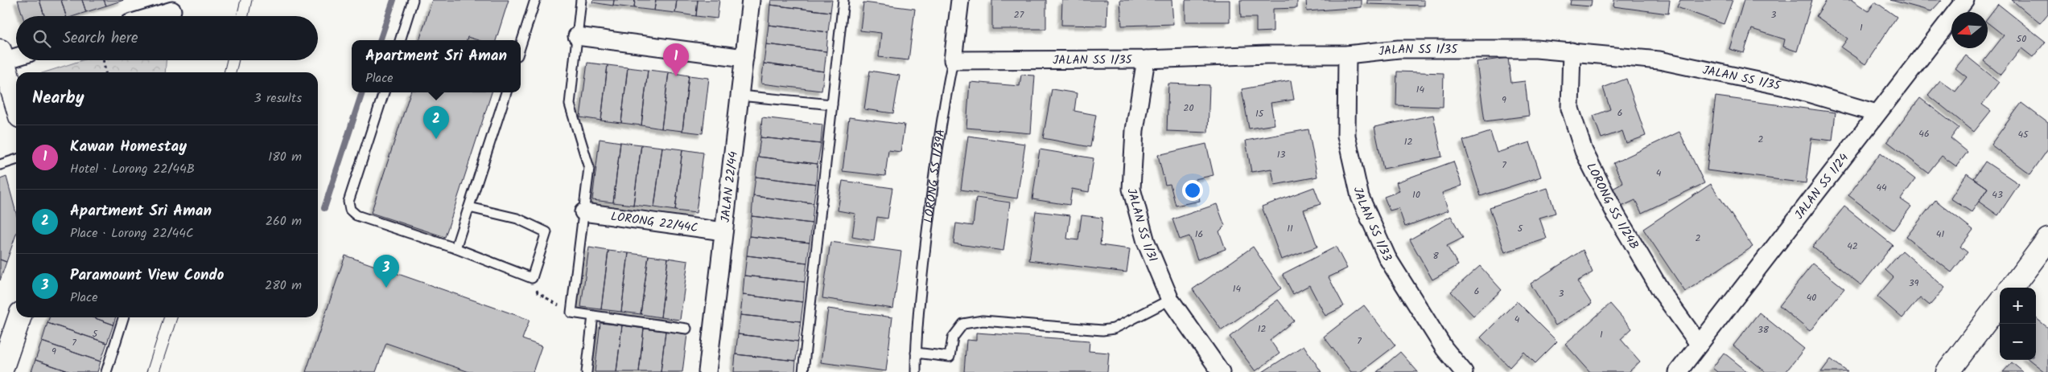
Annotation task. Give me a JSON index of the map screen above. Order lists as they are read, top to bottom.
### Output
{
  "streets": {
    "street": [
      "JALAN SS 1/35",
      "LORONG SS 1/39A",
      "JALAN 22/44",
      "JALAN SS 1/24",
      "LORONG SS 1/24B",
      "LORONG 22/44C",
      "JALAN SS 1/33",
      "JALAN SS 1/31"
    ]
  },
  "crossings": [
    ["JALAN SS 1/35", "LORONG SS 1/39A"],
    ["JALAN SS 1/35", "JALAN SS 1/24"],
    ["JALAN SS 1/35", "LORONG SS 1/24B"],
    ["JALAN SS 1/35", "JALAN SS 1/33"],
    ["JALAN SS 1/35", "JALAN SS 1/31"],
    ["JALAN 22/44", "LORONG 22/44C"],
    ["JALAN SS 1/24", "LORONG SS 1/24B"]
  ],
  "house_numbers": [
    "27",
    "3",
    "1",
    "50",
    "14",
    "9",
    "20",
    "6",
    "15",
    "46",
    "45",
    "2",
    "12",
    "13",
    "7",
    "4",
    "44",
    "10",
    "43",
    "11",
    "5",
    "16",
    "41",
    "2",
    "42",
    "8",
    "39",
    "14",
    "6",
    "3",
    "40",
    "4",
    "12",
    "38",
    "5",
    "1",
    "7",
    "7",
    "9"
  ],
  "north": "left",
  "page": {
    "search": "Search here",
    "popup": ["Apartment Sri Aman", "Place"],
    "pins": ["1", "2", "3"],
    "heading": ["Nearby", "3 results"],
    "list": [
      {
        "mark": "1",
        "name": "Kawan Homestay",
        "note": "Hotel · Lorong 22/44B",
        "value": "180 m"
      },
      {
        "mark": "2",
        "name": "Apartment Sri Aman",
        "note": "Place · Lorong 22/44C",
        "value": "260 m"
      },
      {
        "mark": "3",
        "name": "Paramount View Condo",
        "note": "Place",
        "value": "280 m"
      }
    ],
    "map_buttons": ["+", "−"]
  }
}
